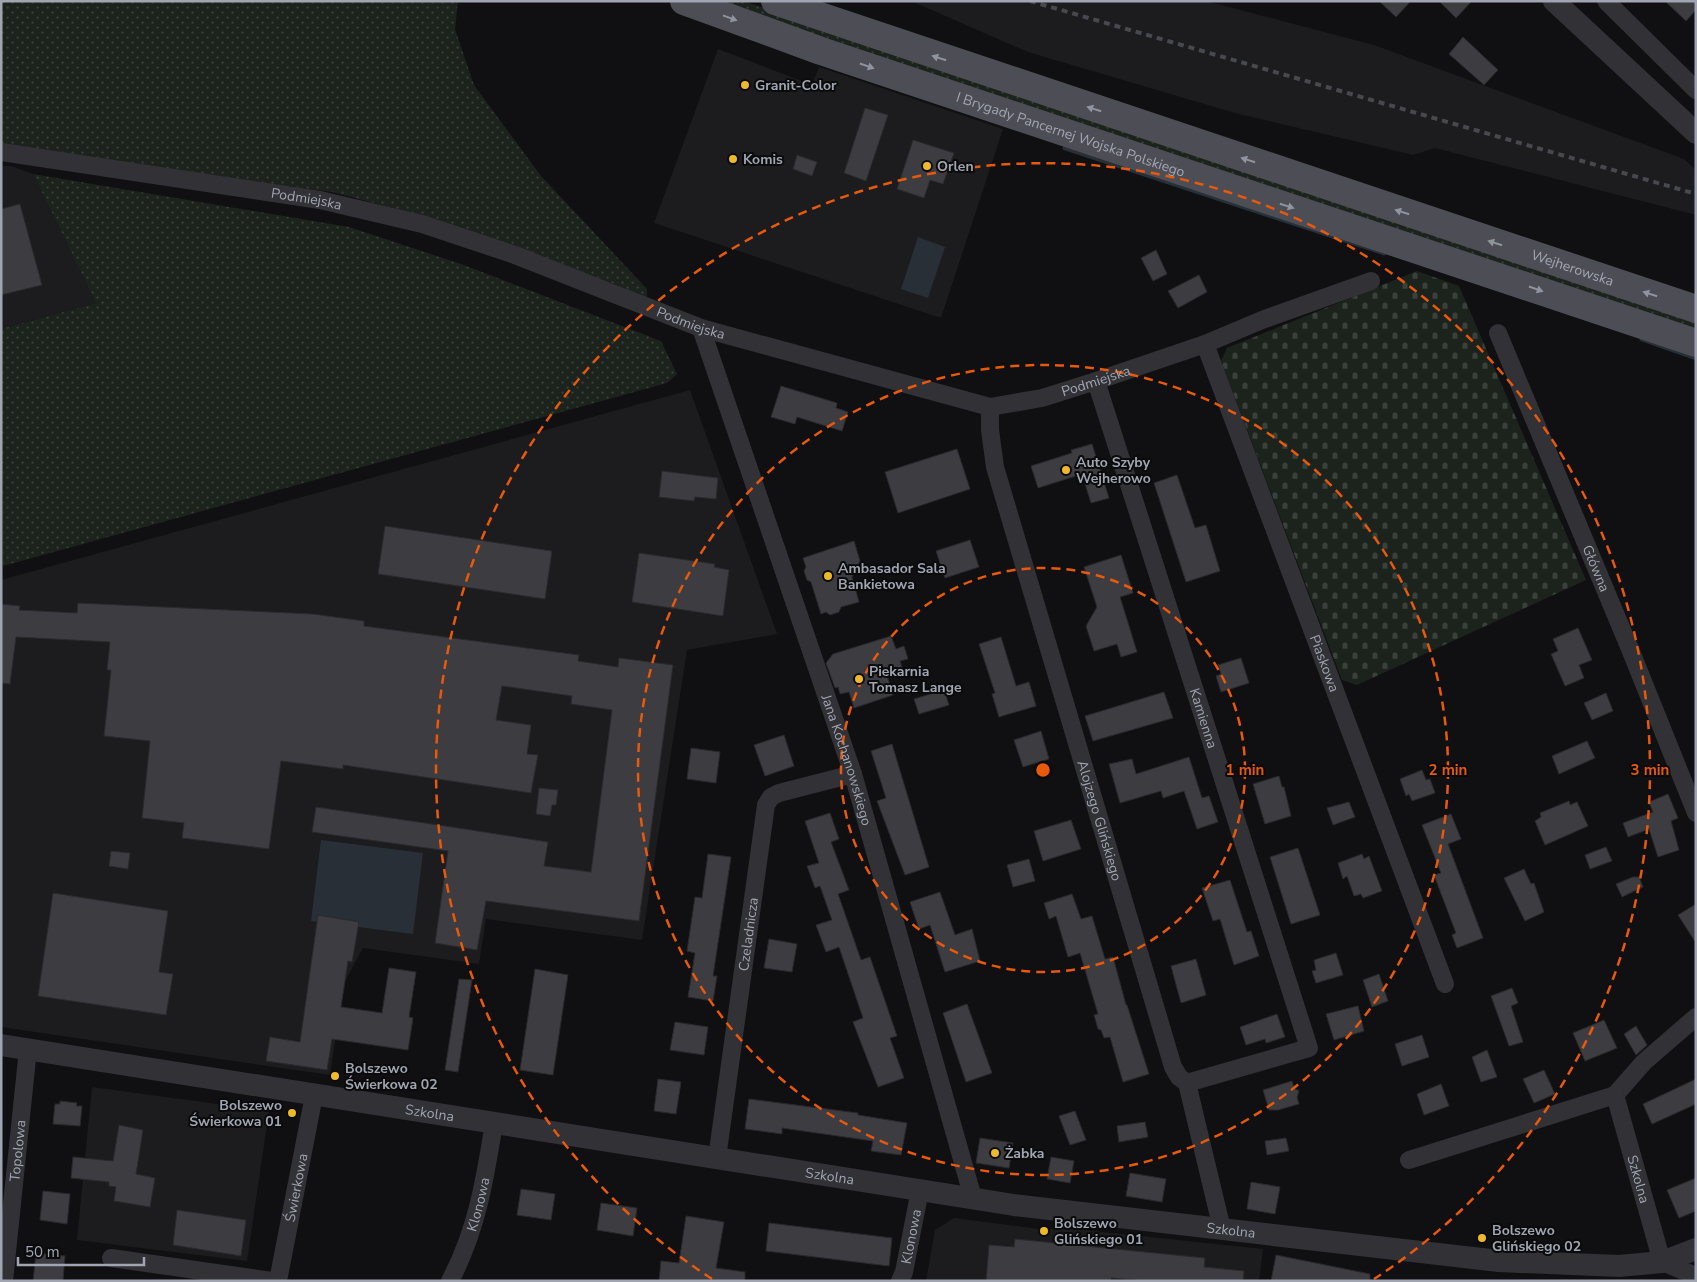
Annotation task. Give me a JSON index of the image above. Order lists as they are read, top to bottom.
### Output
{
  "streets": {
    "main road": ["I Brygady Pancernej Wojska Polskiego", "Wejherowska"],
    "street": [
      "Podmiejska",
      "Główna",
      "Piaskowa",
      "Kamienna",
      "Jana Kochanowskiego",
      "Alojzego Glińskiego",
      "Czeladnicza",
      "Szkolna",
      "Topolowa",
      "Świerkowa",
      "Klonowa"
    ]
  },
  "crossings": [
    ["Podmiejska", "Piaskowa"],
    ["Podmiejska", "Kamienna"],
    ["Podmiejska", "Jana Kochanowskiego"],
    ["Podmiejska", "Alojzego Glińskiego"],
    ["Kamienna", "Alojzego Glińskiego"],
    ["Jana Kochanowskiego", "Czeladnicza"],
    ["Jana Kochanowskiego", "Szkolna"],
    ["Alojzego Glińskiego", "Szkolna"],
    ["Czeladnicza", "Szkolna"],
    ["Szkolna", "Topolowa"],
    ["Szkolna", "Świerkowa"],
    ["Szkolna", "Klonowa"]
  ],
  "one_way": ["I Brygady Pancernej Wojska Polskiego", "Wejherowska"],
  "places": [
    "Granit-Color",
    "Komis",
    "Orlen",
    "Auto Szyby Wejherowo",
    "Ambasador Sala Bankietowa",
    "Piekarnia Tomasz Lange",
    "Bolszewo Świerkowa 02",
    "Bolszewo Świerkowa 01",
    "Żabka",
    "Bolszewo Glińskiego 01",
    "Bolszewo Glińskiego 02"
  ],
  "scale_bar": "50 m",
  "rings": ["1 min", "2 min", "3 min"]
}
